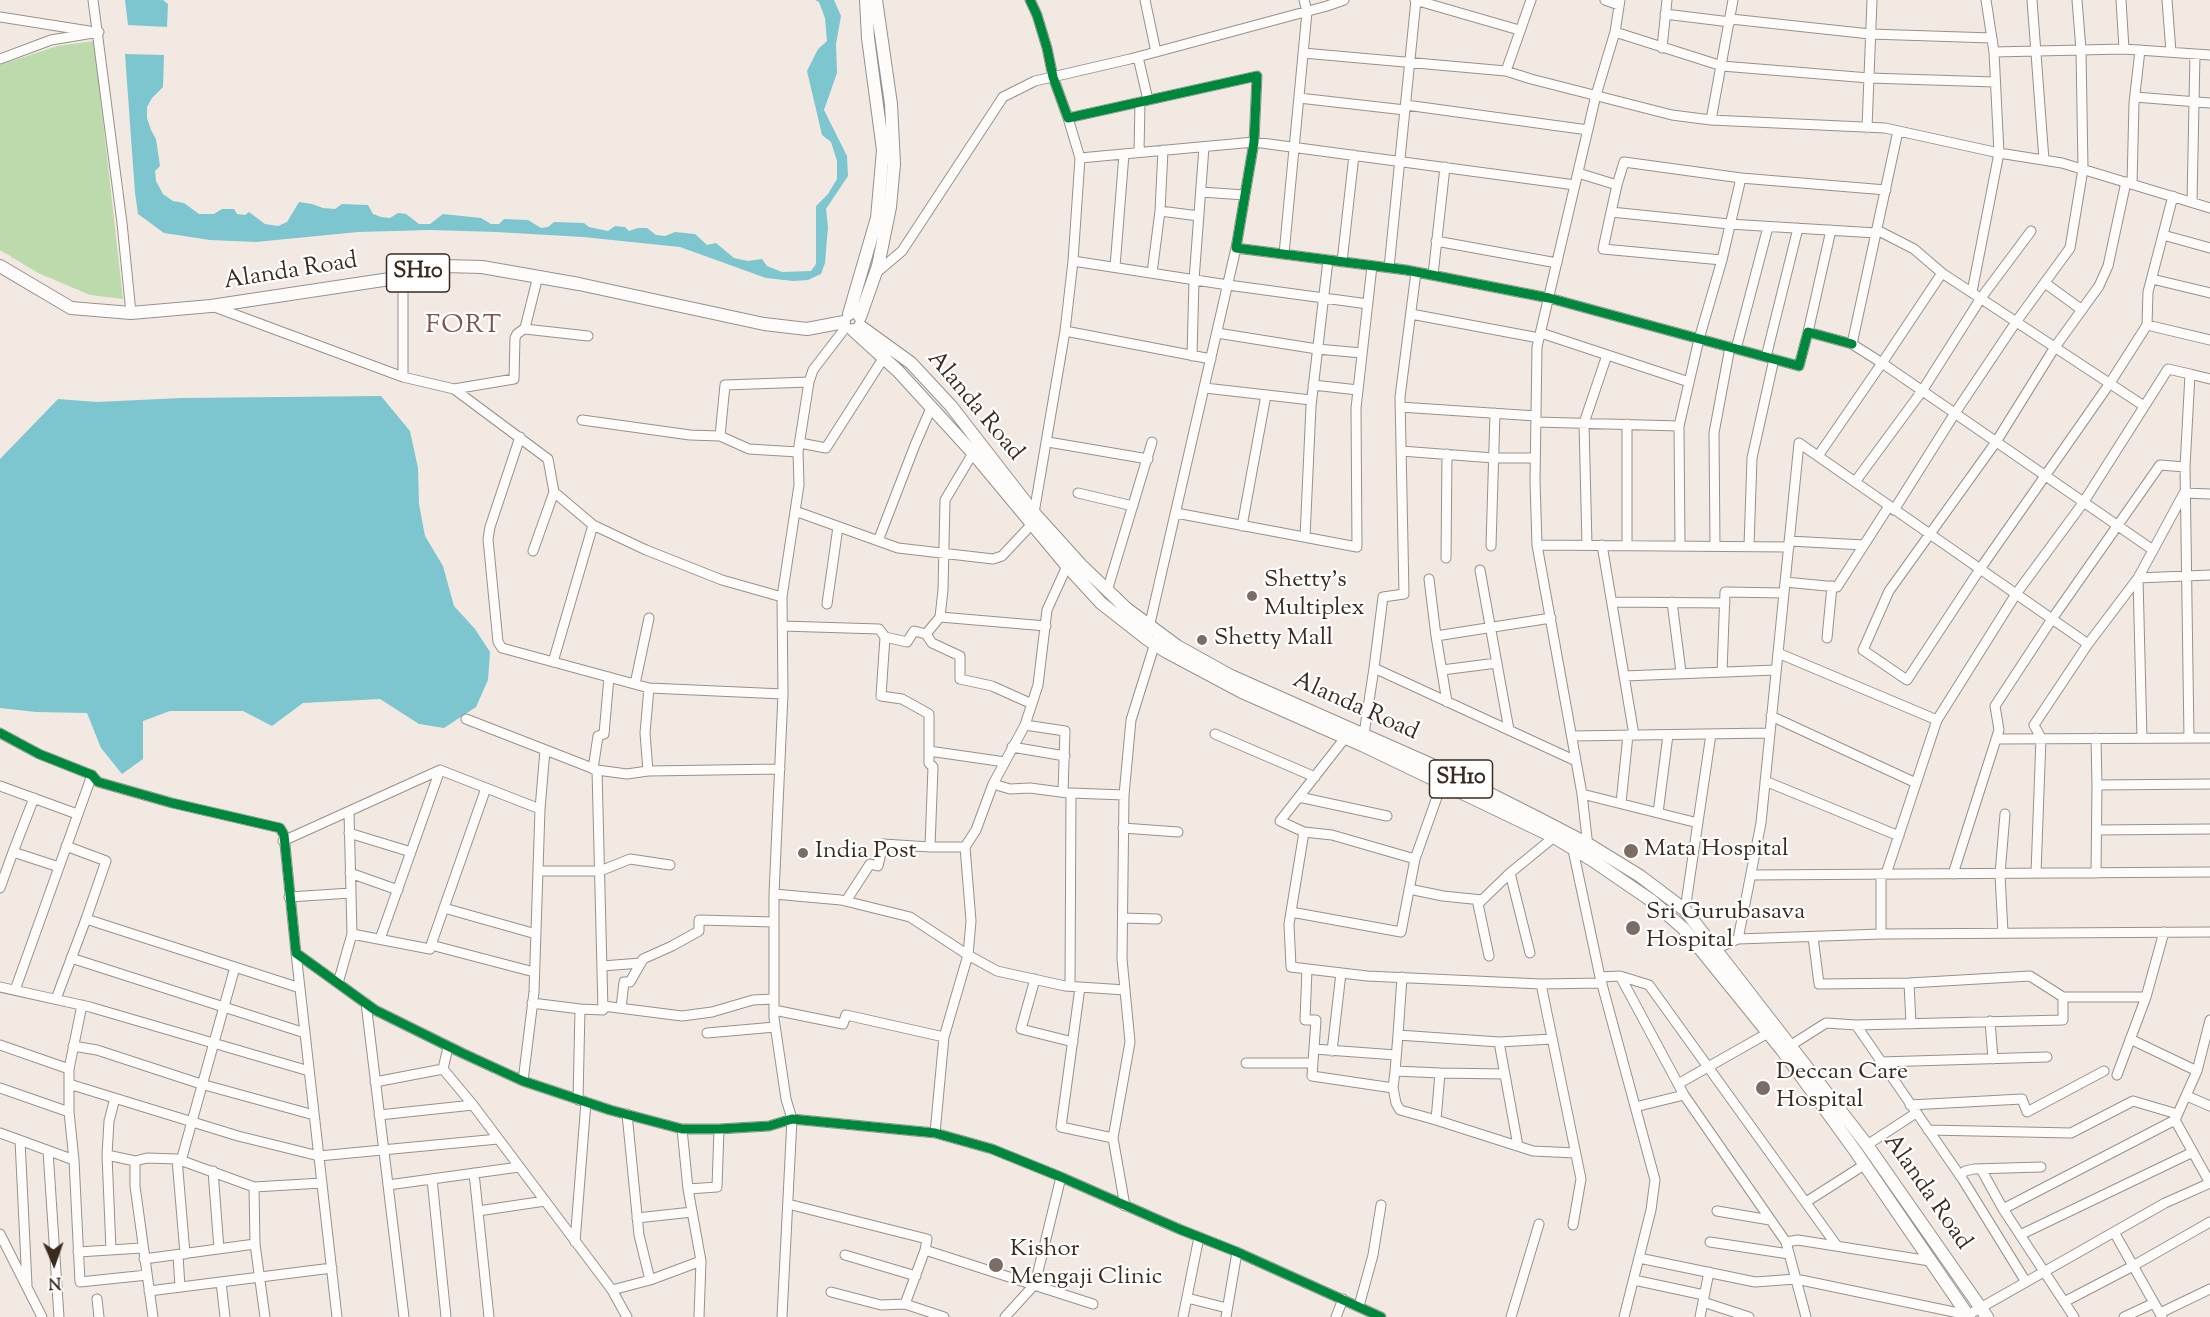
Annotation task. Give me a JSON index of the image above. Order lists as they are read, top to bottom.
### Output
{
  "streets": {
    "main road": ["Alanda Road", "SH10"]
  },
  "districts": ["FORT"],
  "places": [
    "Shetty's Multiplex",
    "Shetty Mall",
    "Mata Hospital",
    "India Post",
    "Sri Gurubasava Hospital",
    "Deccan Care Hospital",
    "Kishor Mengaji Clinic"
  ],
  "north": "bottom"
}
